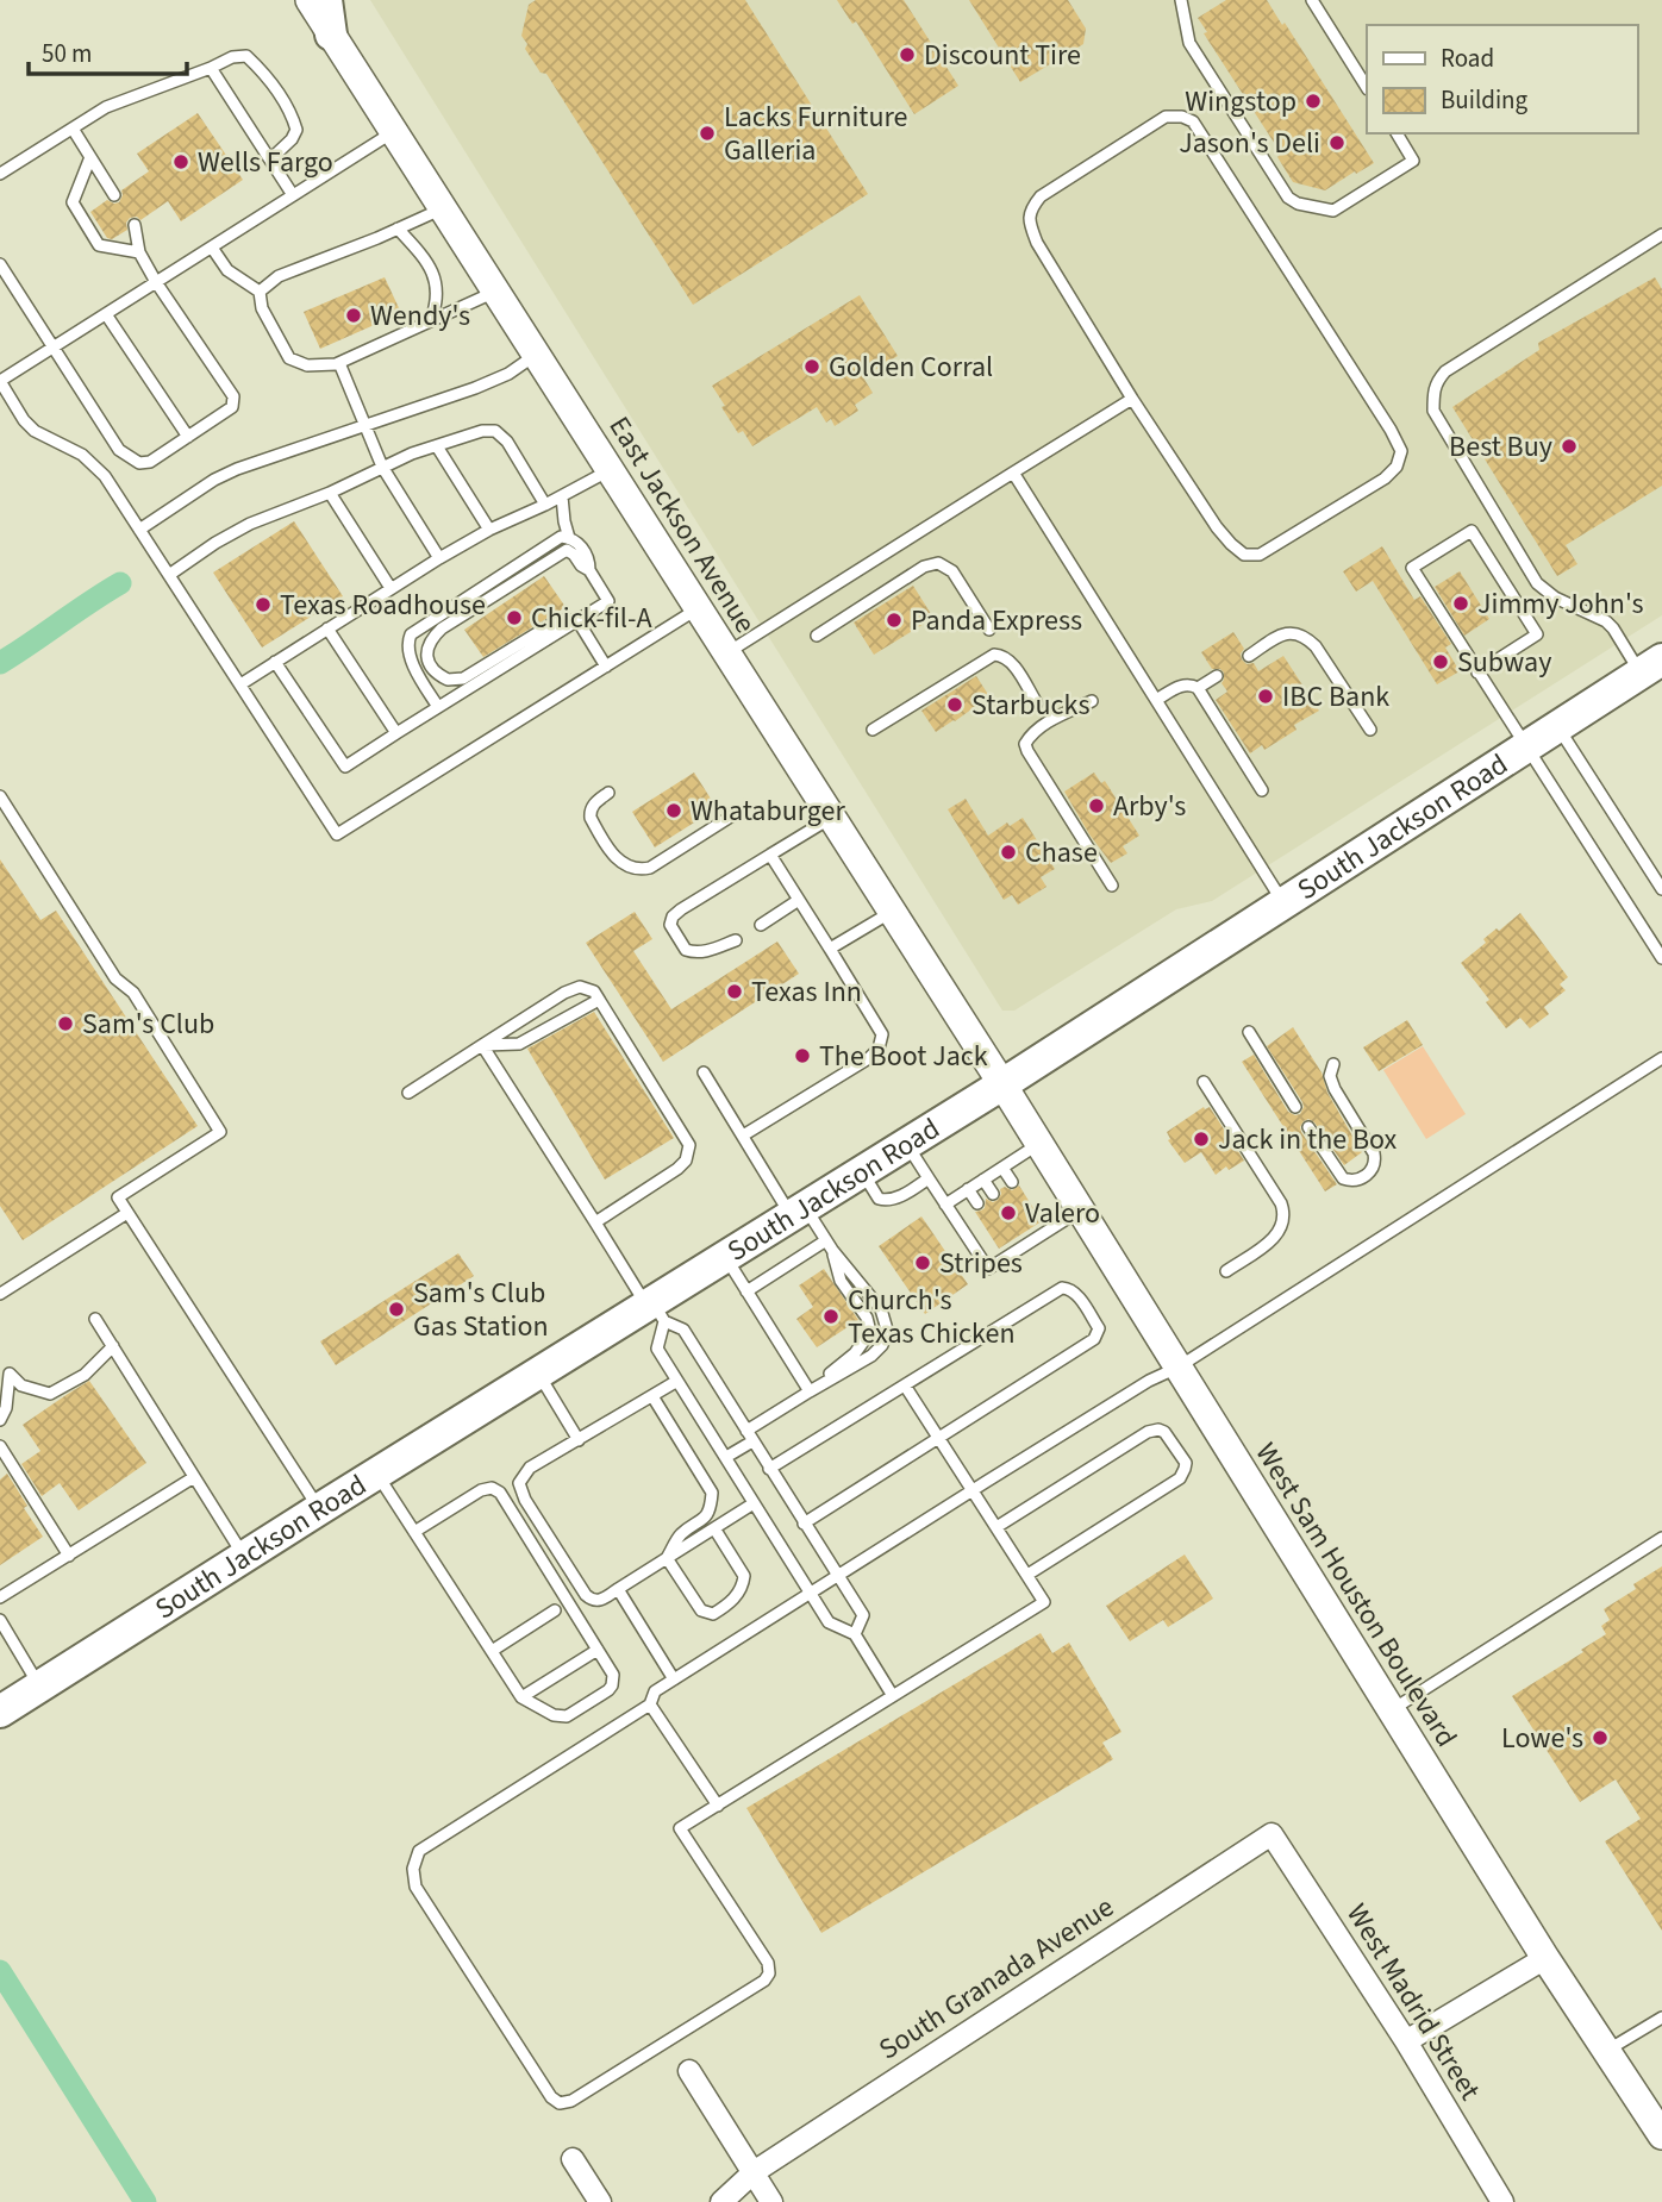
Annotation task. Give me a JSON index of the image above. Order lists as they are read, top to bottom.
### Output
{
  "streets": {
    "main road": ["South Jackson Road"],
    "street": [
      "East Jackson Avenue",
      "West Sam Houston Boulevard",
      "South Granada Avenue",
      "West Madrid Street"
    ]
  },
  "crossings": [
    ["East Jackson Avenue", "South Jackson Road"],
    ["East Jackson Avenue", "West Sam Houston Boulevard"],
    ["South Jackson Road", "West Sam Houston Boulevard"],
    ["South Granada Avenue", "West Madrid Street"]
  ],
  "places": [
    "Discount Tire",
    "Wingstop",
    "Lacks Furniture Galleria",
    "Jason's Deli",
    "Wells Fargo",
    "Wendy's",
    "Golden Corral",
    "Best Buy",
    "Jimmy John's",
    "Texas Roadhouse",
    "Chick-fil-A",
    "Panda Express",
    "Subway",
    "IBC Bank",
    "Starbucks",
    "Arby's",
    "Whataburger",
    "Chase",
    "Texas Inn",
    "Sam's Club",
    "The Boot Jack",
    "Jack in the Box",
    "Valero",
    "Stripes",
    "Sam's Club Gas Station",
    "Church's Texas Chicken",
    "Lowe's"
  ],
  "legend": ["Road", "Building"],
  "scale_bar": "50 m"
}
